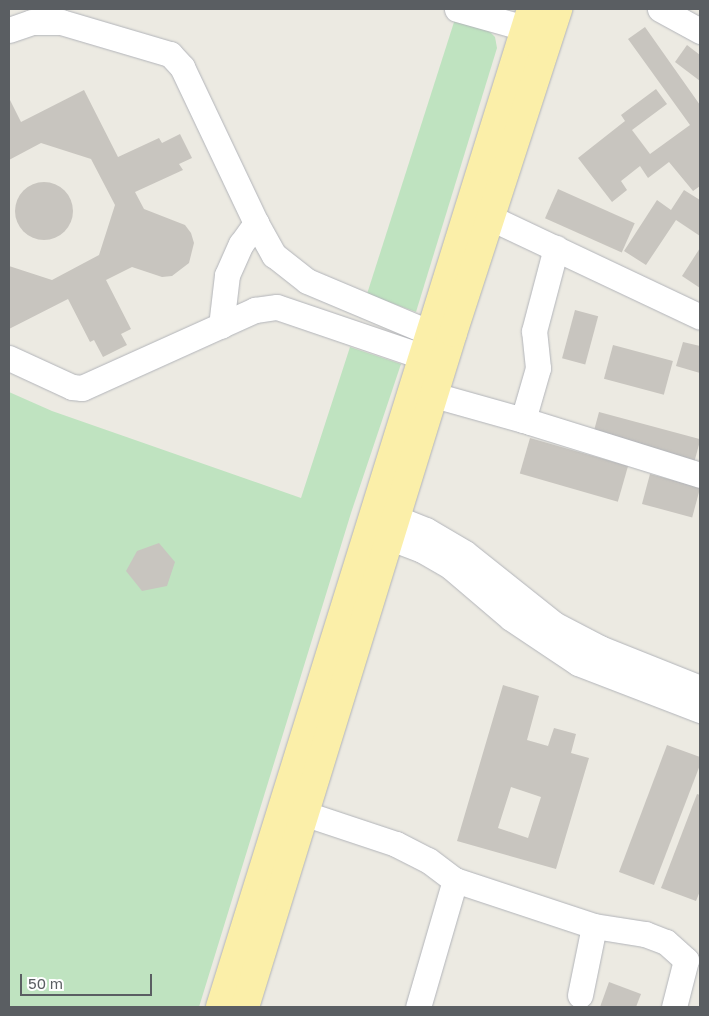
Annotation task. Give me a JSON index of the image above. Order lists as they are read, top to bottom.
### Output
{
  "scale_bar": "50 m"
}
